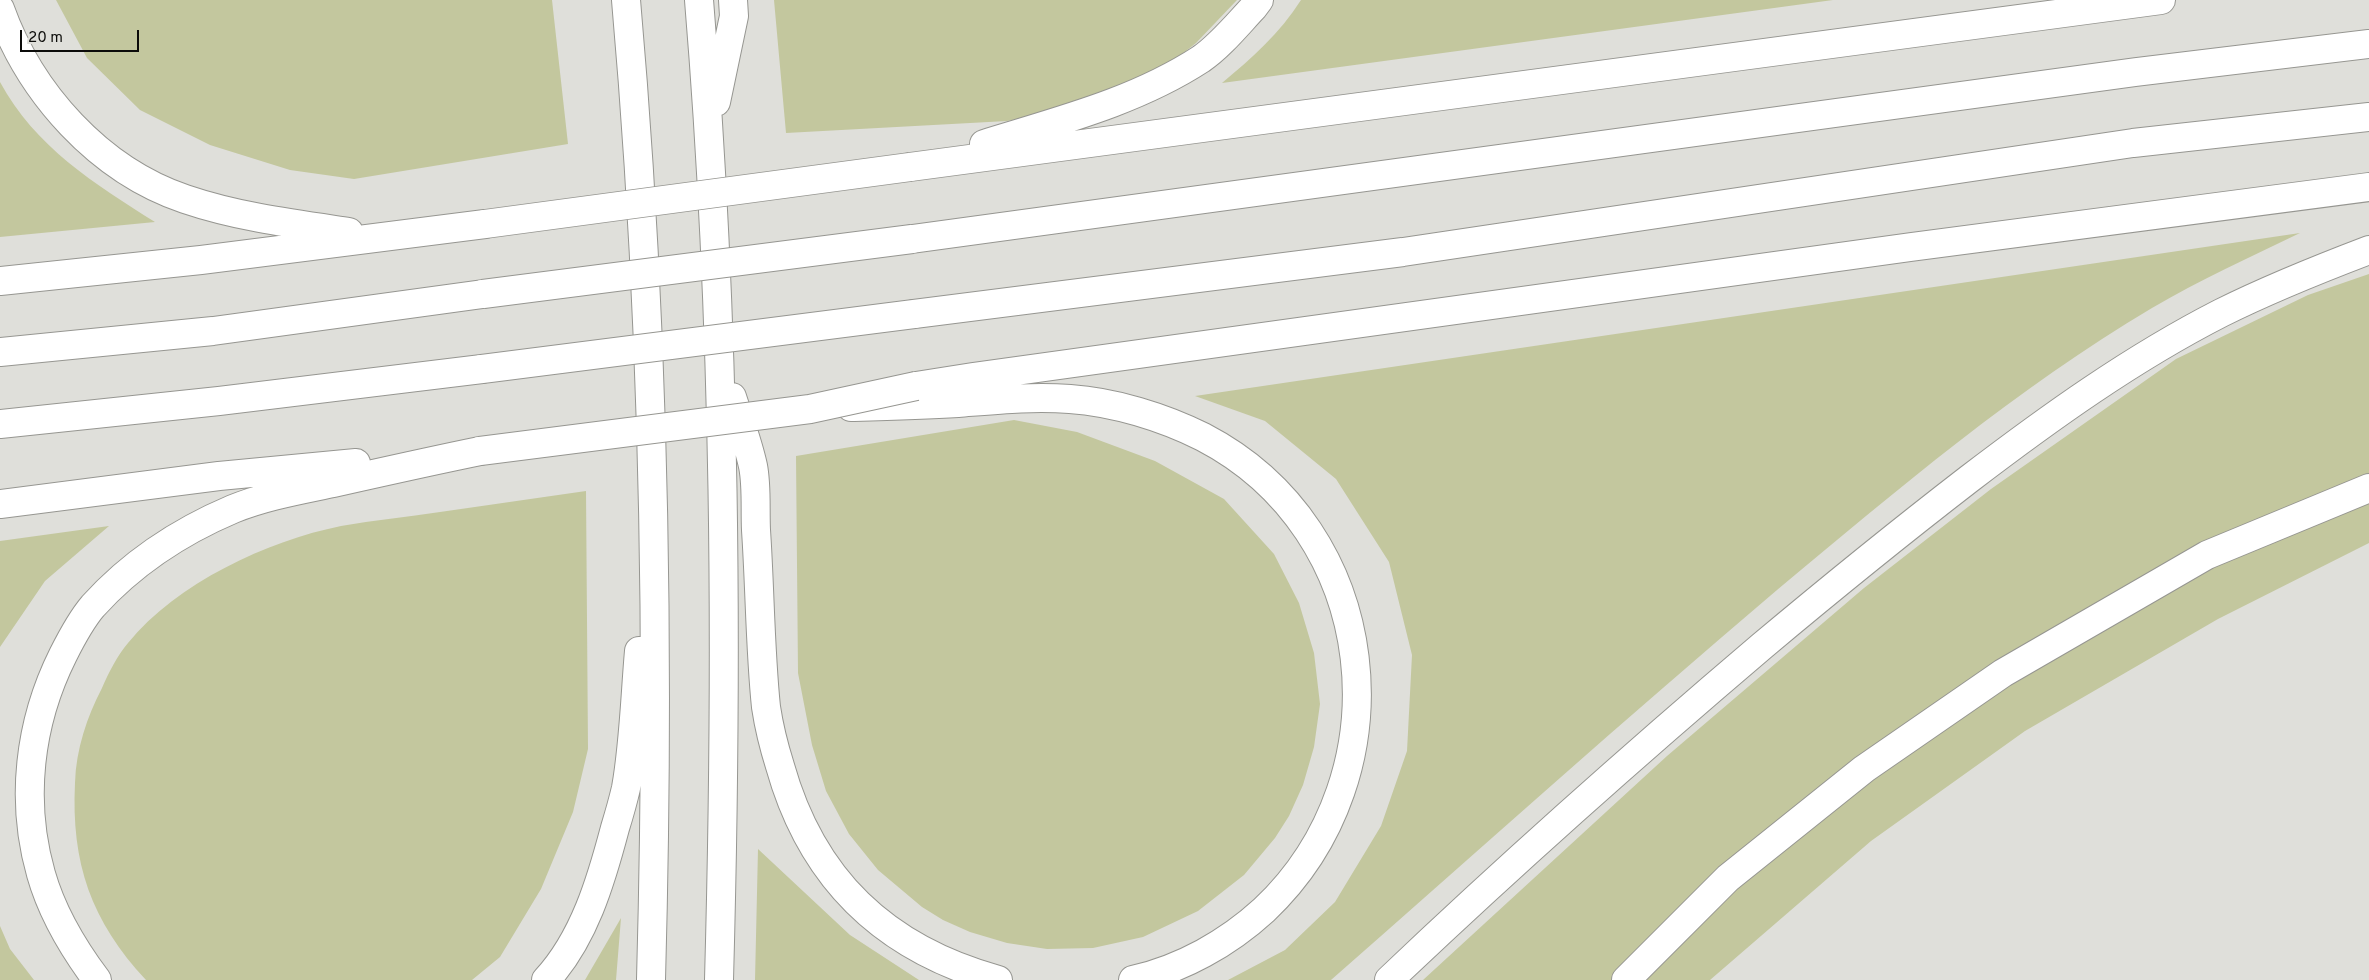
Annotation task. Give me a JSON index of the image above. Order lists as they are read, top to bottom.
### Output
{
  "scale_bar": "20 m"
}
